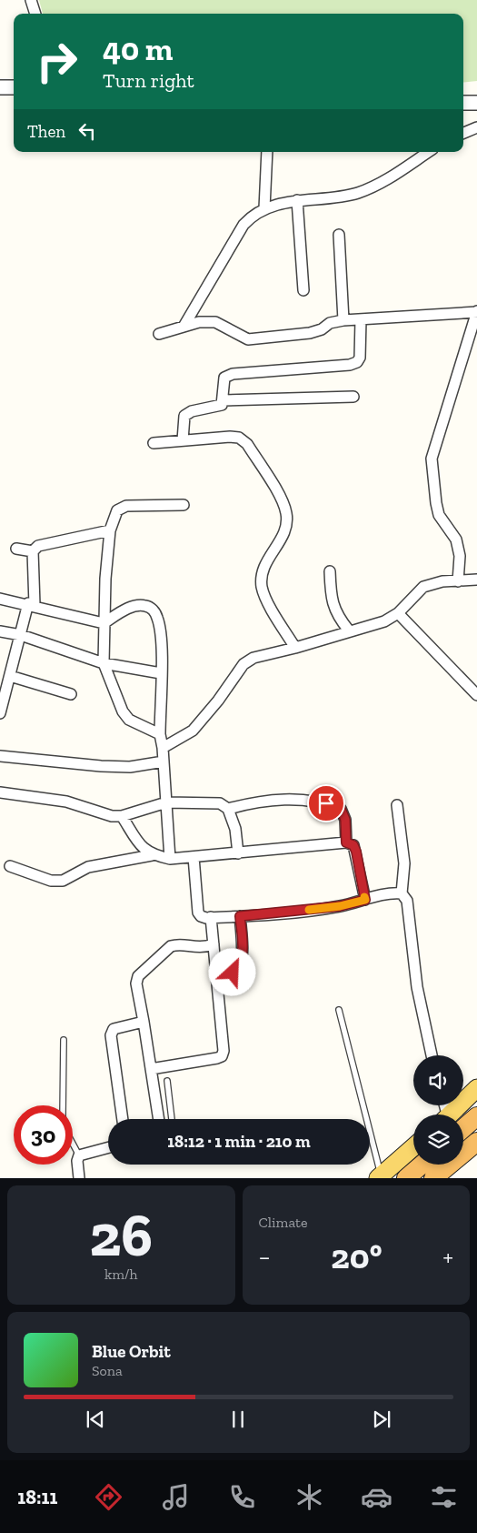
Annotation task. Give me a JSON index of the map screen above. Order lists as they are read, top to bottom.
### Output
{
  "page": {
    "turn": ["40 m", "Turn right"],
    "then": "Then",
    "limit": "30",
    "trip": "18:12 · 1 min · 210 m",
    "tile": [
      ["26", "km/h"],
      "Climate"
    ],
    "heat": ["−", "20°", "+"],
    "song": ["Blue Orbit", "Sona"],
    "tabs": "18:11"
  }
}
